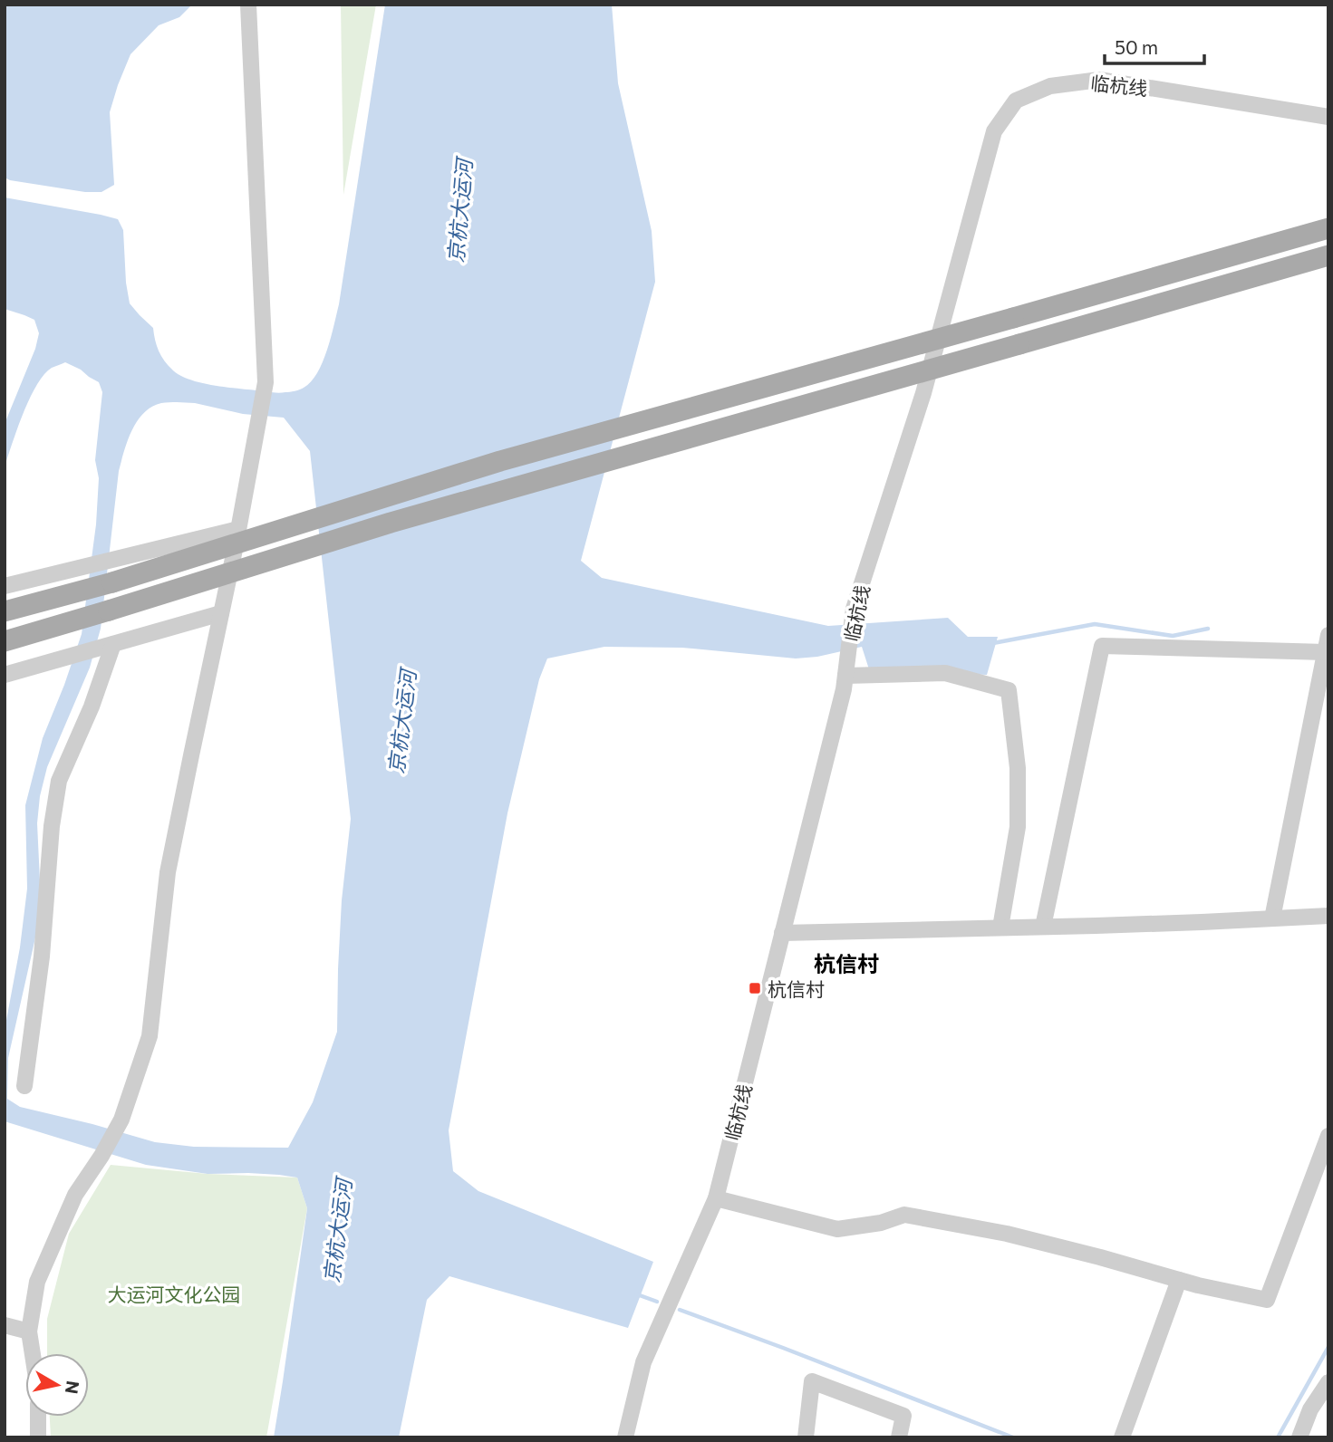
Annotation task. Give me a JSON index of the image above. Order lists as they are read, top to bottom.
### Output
{
  "streets": {
    "street": ["临杭线"]
  },
  "districts": ["杭信村"],
  "water": ["京杭大运河"],
  "parks": ["大运河文化公园"],
  "places": {
    "transit": ["杭信村"]
  },
  "scale_bar": "50 m",
  "north": "right"
}
